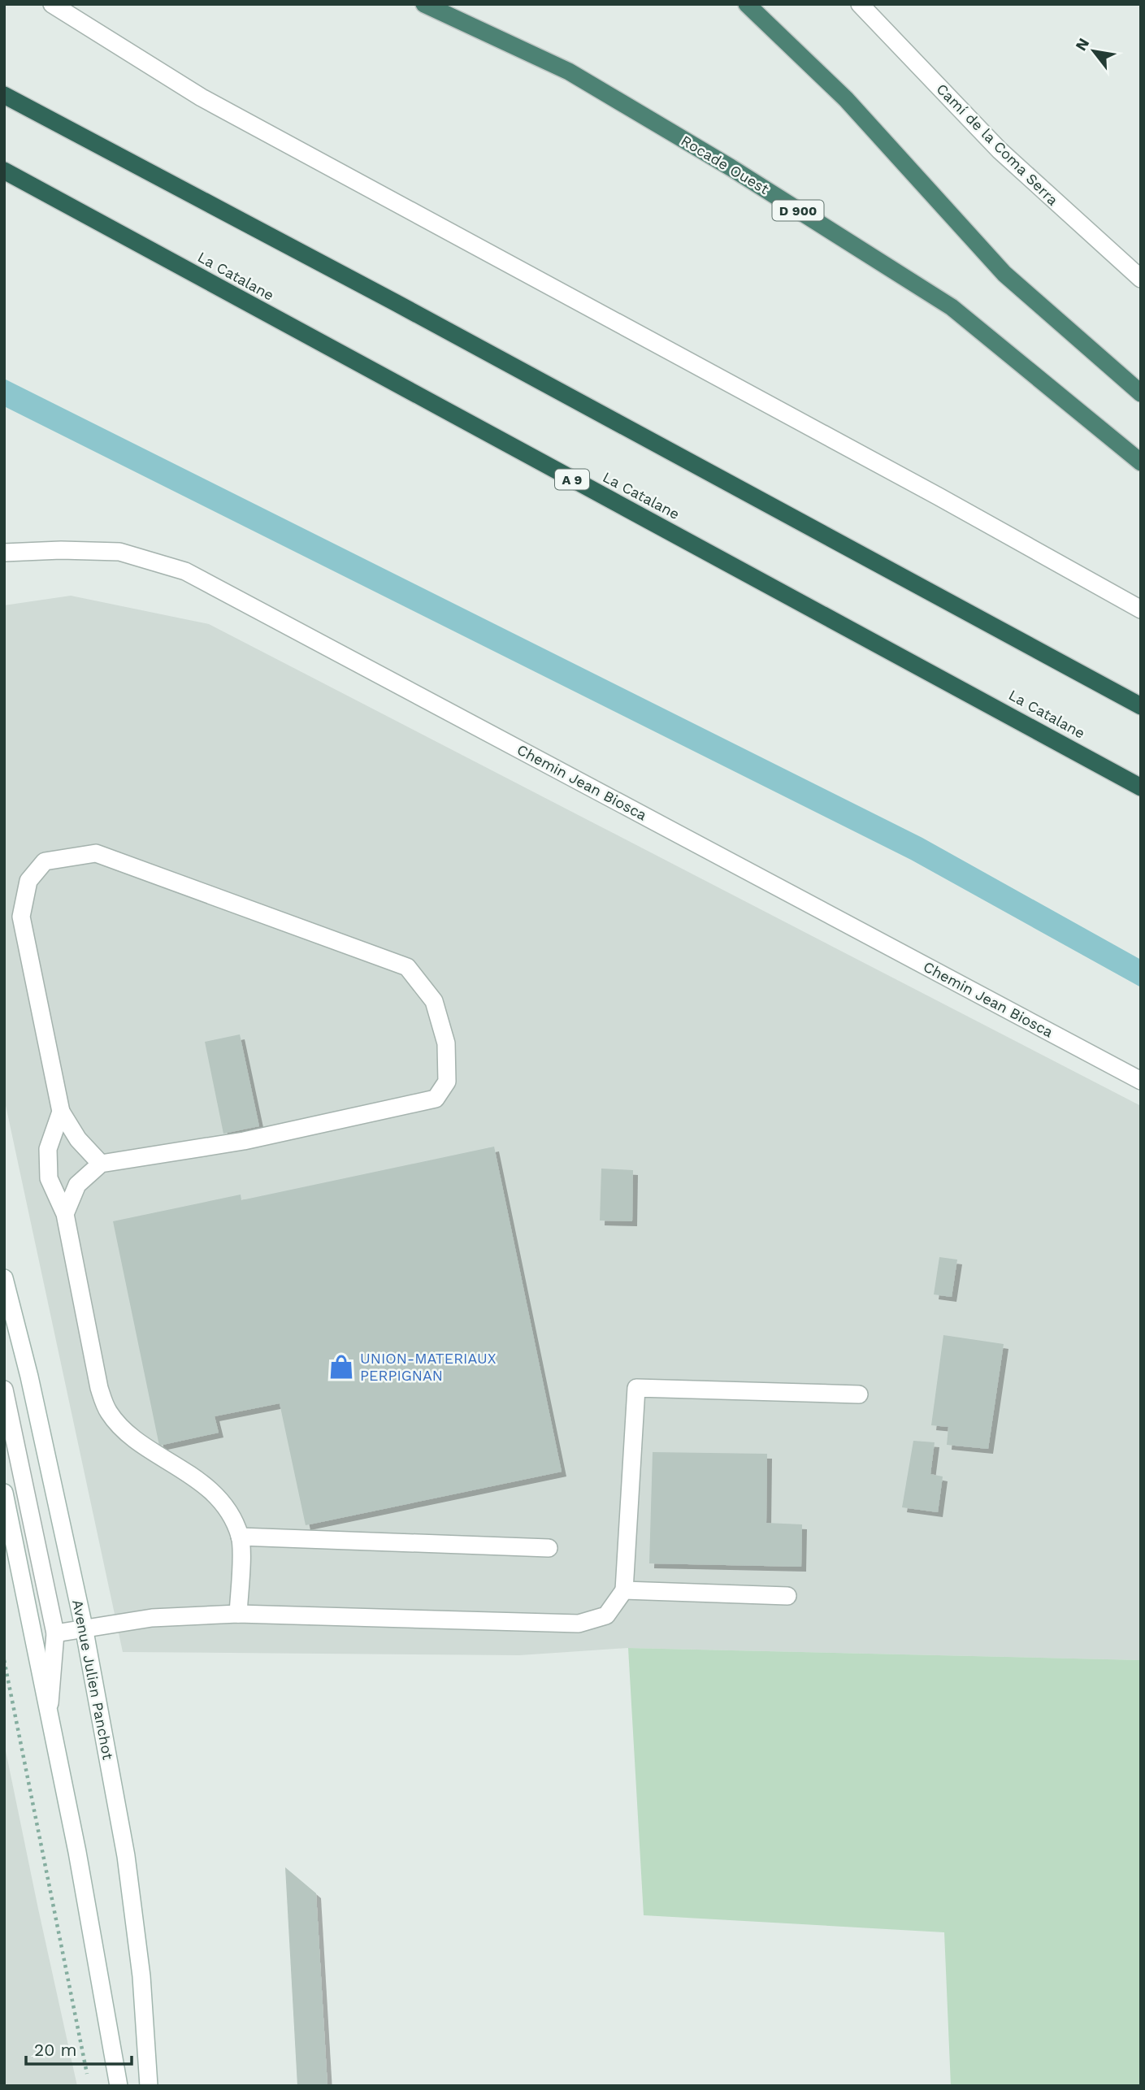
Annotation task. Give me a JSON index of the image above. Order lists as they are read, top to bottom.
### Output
{
  "streets": {
    "highway": [
      "Rocade Ouest",
      "D 900",
      "La Catalane",
      "A 9"
    ],
    "street": ["Camí de la Coma Serra", "Chemin Jean Biosca", "Avenue Julien Panchot"]
  },
  "places": {
    "shop": ["UNION-MATERIAUX PERPIGNAN"]
  },
  "scale_bar": "20 m",
  "north": "top left"
}
